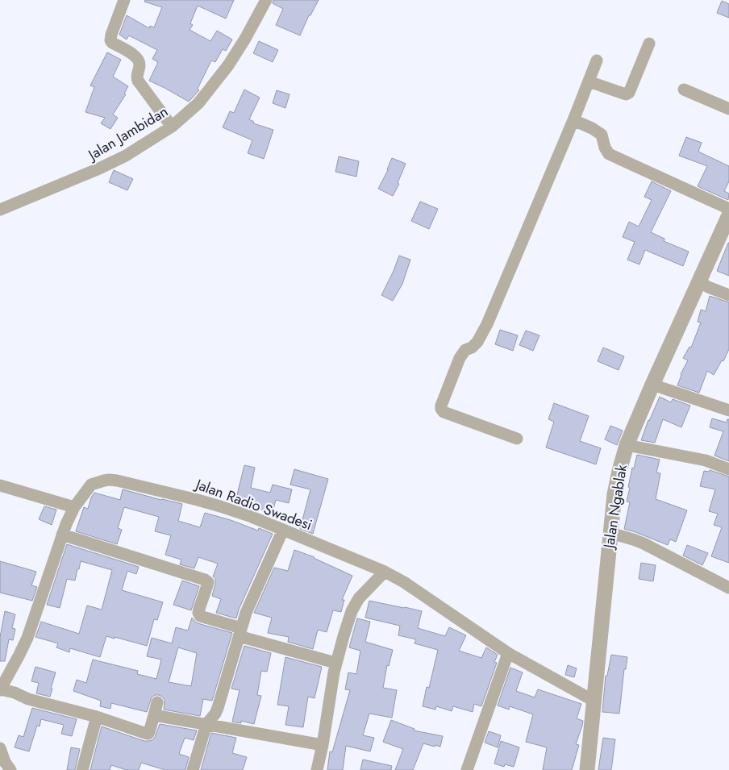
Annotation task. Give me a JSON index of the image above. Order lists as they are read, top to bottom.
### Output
{
  "streets": {
    "street": ["Jalan Jambidan", "Jalan Radio Swadesi", "Jalan Ngablak"]
  },
  "crossings": [
    ["Jalan Radio Swadesi", "Jalan Ngablak"]
  ]
}
